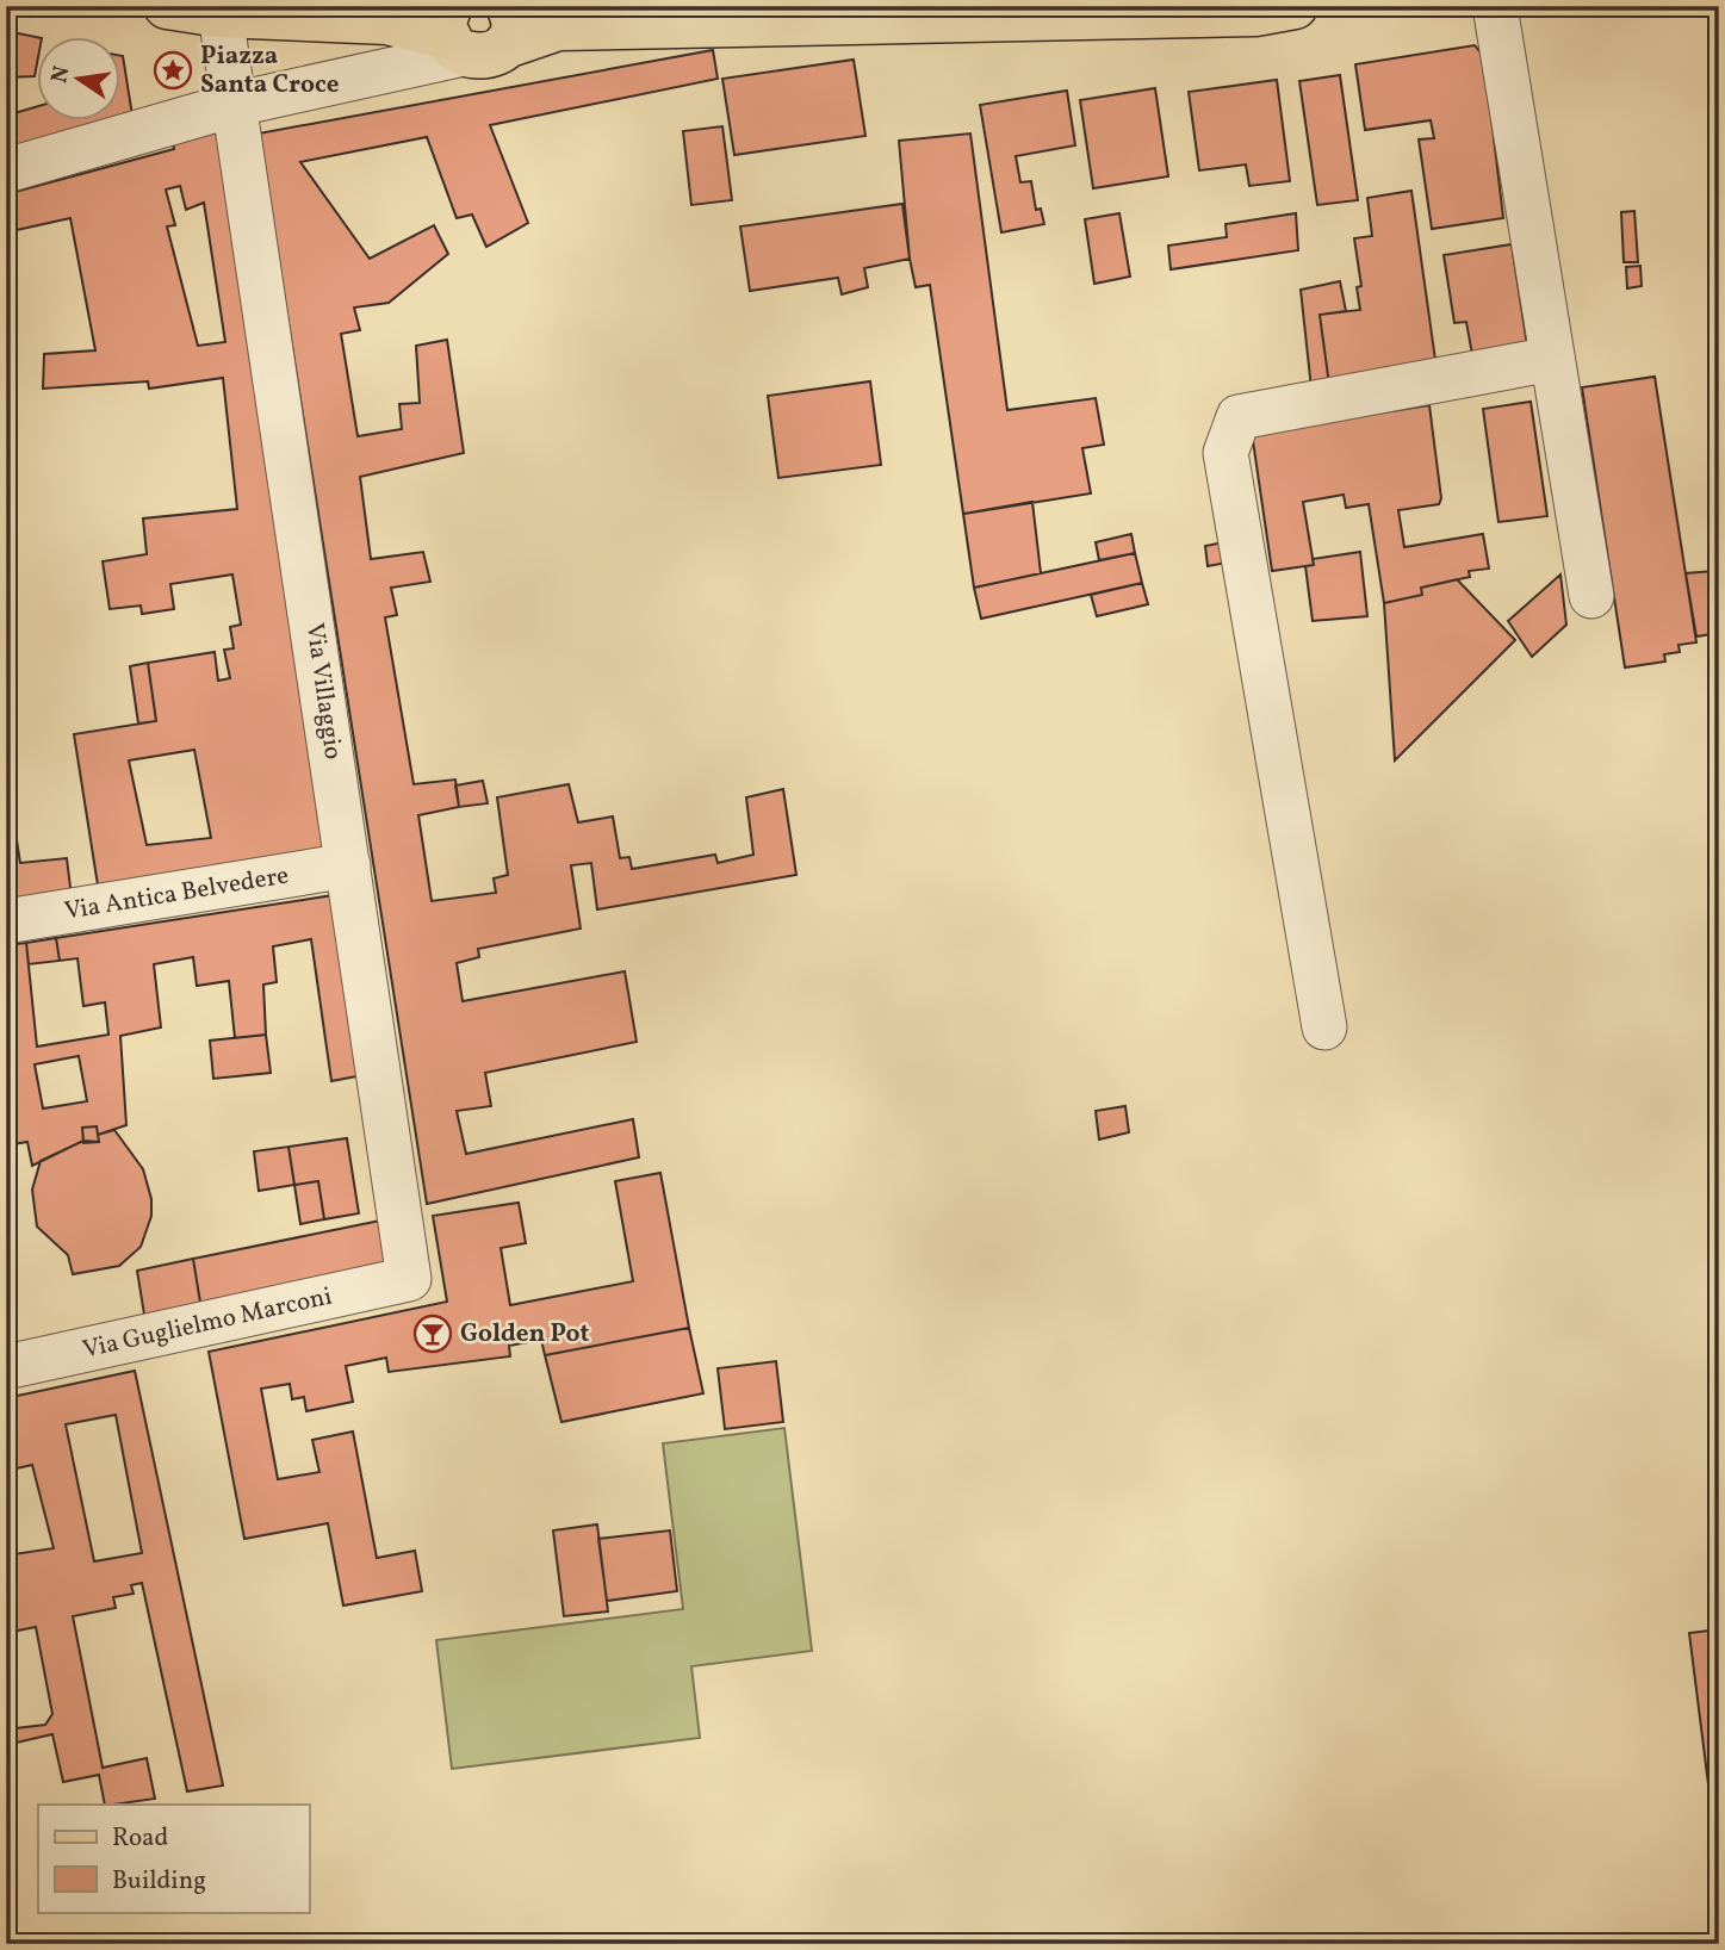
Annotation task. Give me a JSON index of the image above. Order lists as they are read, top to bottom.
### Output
{
  "streets": {
    "street": ["Via Villaggio", "Via Antica Belvedere", "Via Guglielmo Marconi"]
  },
  "crossings": [
    ["Via Villaggio", "Via Antica Belvedere"],
    ["Via Villaggio", "Via Guglielmo Marconi"]
  ],
  "places": {
    "place": ["Piazza Santa Croce"],
    "bar": ["Golden Pot"]
  },
  "legend": ["Road", "Building"],
  "north": "left"
}
